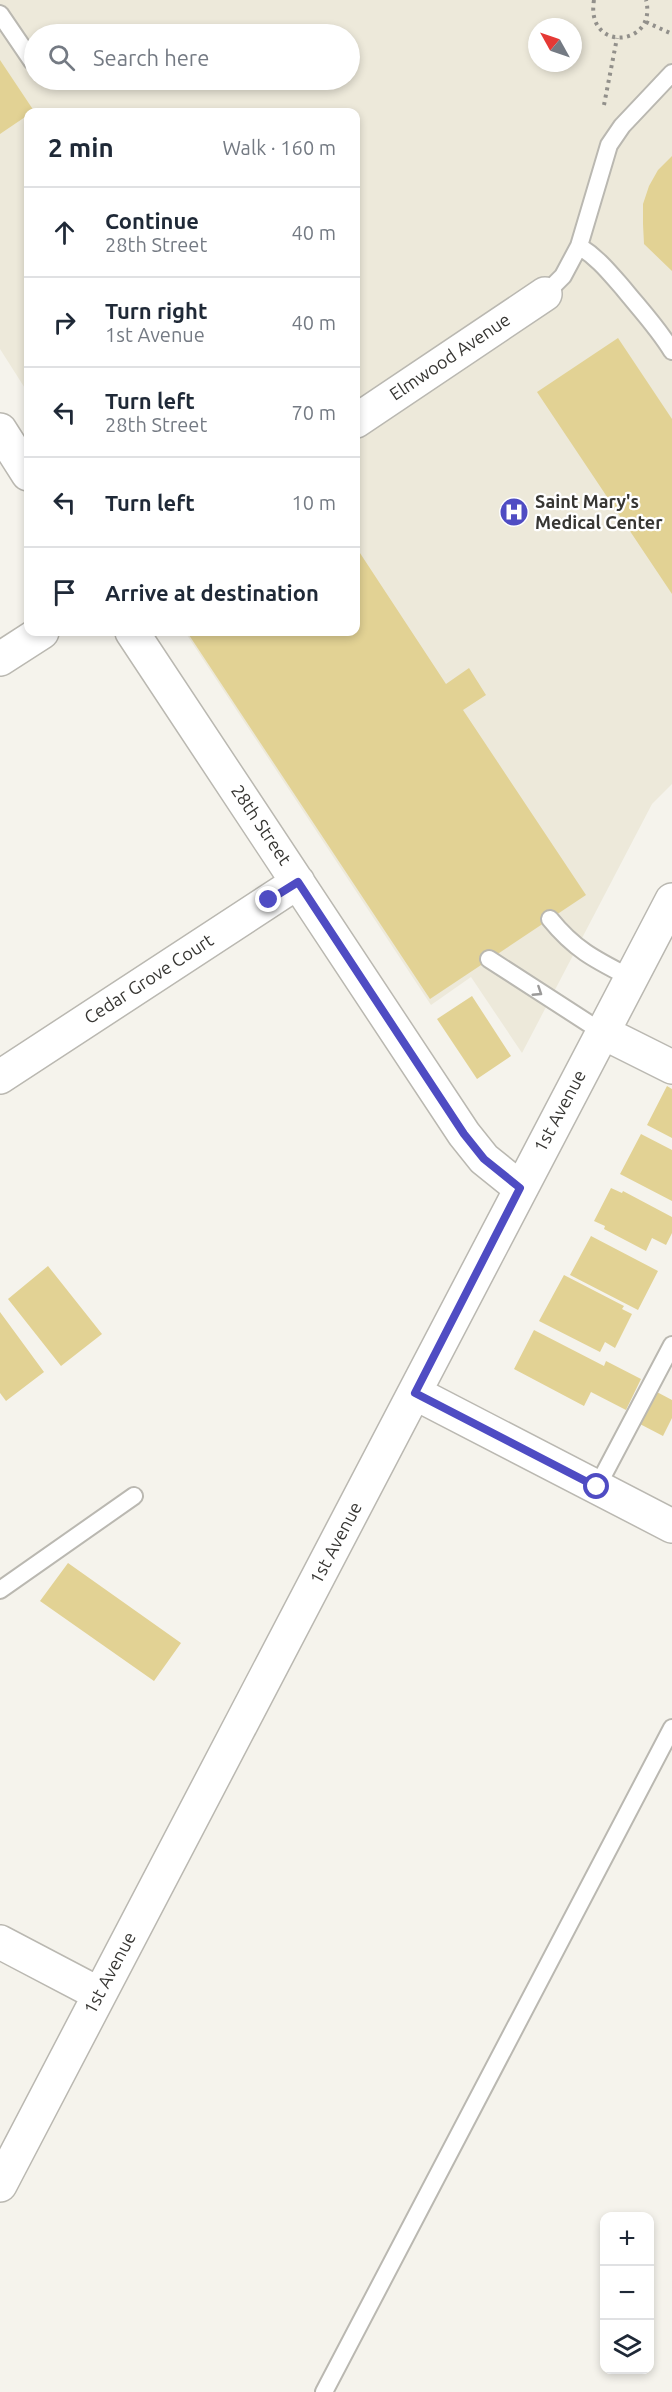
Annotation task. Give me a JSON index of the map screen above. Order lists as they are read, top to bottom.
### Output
{
  "streets": {
    "street": [
      "Elmwood Avenue",
      "28th Street",
      "Cedar Grove Court",
      "1st Avenue"
    ]
  },
  "crossings": [
    ["28th Street", "Cedar Grove Court"],
    ["28th Street", "1st Avenue"]
  ],
  "places": {
    "hospital": ["Saint Mary's Medical Center"]
  },
  "north": "top left",
  "page": {
    "search": "Search here",
    "heading": ["2 min", "Walk · 160 m"],
    "list": [
      ["Continue", "28th Street", "40 m"],
      ["Turn right", "1st Avenue", "40 m"],
      ["Turn left", "28th Street", "70 m"],
      ["Turn left", "10 m"],
      "Arrive at destination"
    ],
    "map_buttons": ["+", "−"]
  }
}
